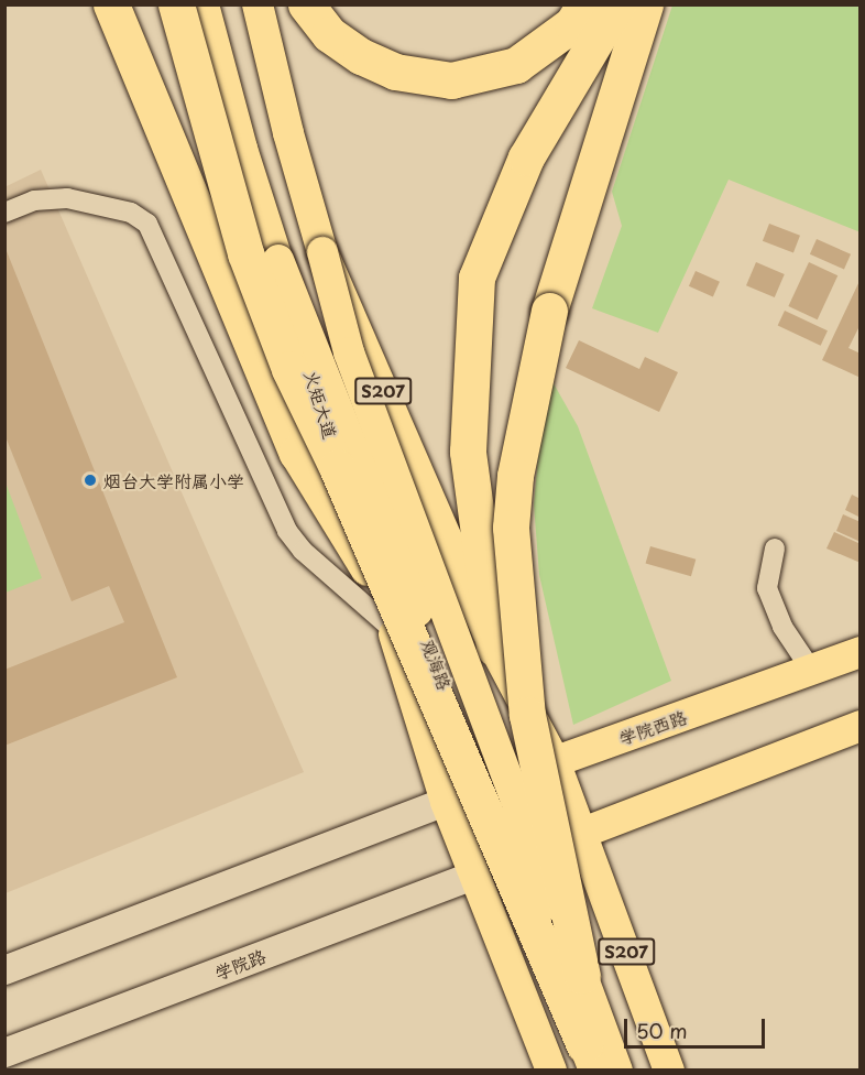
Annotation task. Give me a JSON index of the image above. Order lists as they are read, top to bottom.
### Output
{
  "streets": {
    "main road": [
      "S207",
      "火矩大道",
      "观海路",
      "学院西路",
      "学院路"
    ]
  },
  "crossings": [
    ["S207", "观海路"],
    ["S207", "学院西路"],
    ["火矩大道", "观海路"],
    ["火矩大道", "学院西路"]
  ],
  "places": ["烟台大学附属小学"],
  "scale_bar": "50 m"
}
